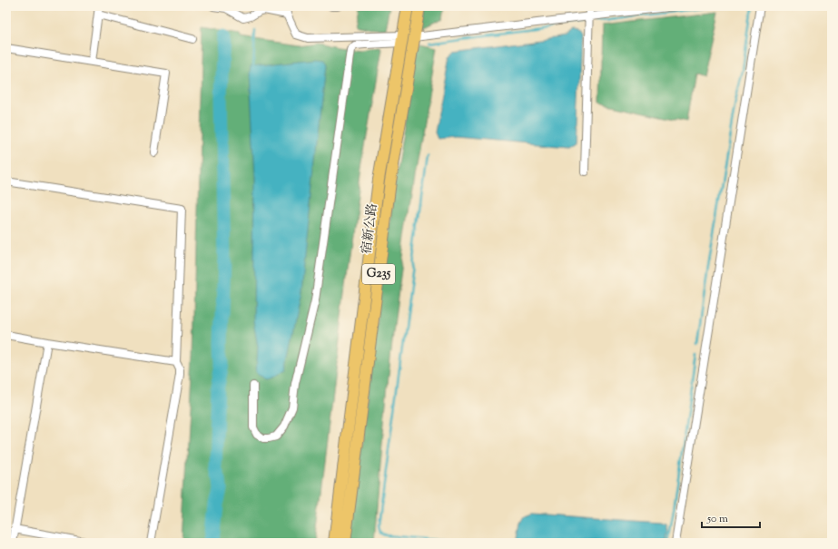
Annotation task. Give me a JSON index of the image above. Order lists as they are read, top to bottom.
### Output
{
  "streets": {
    "highway": ["宿新公路", "G235"]
  },
  "scale_bar": "50 m"
}
